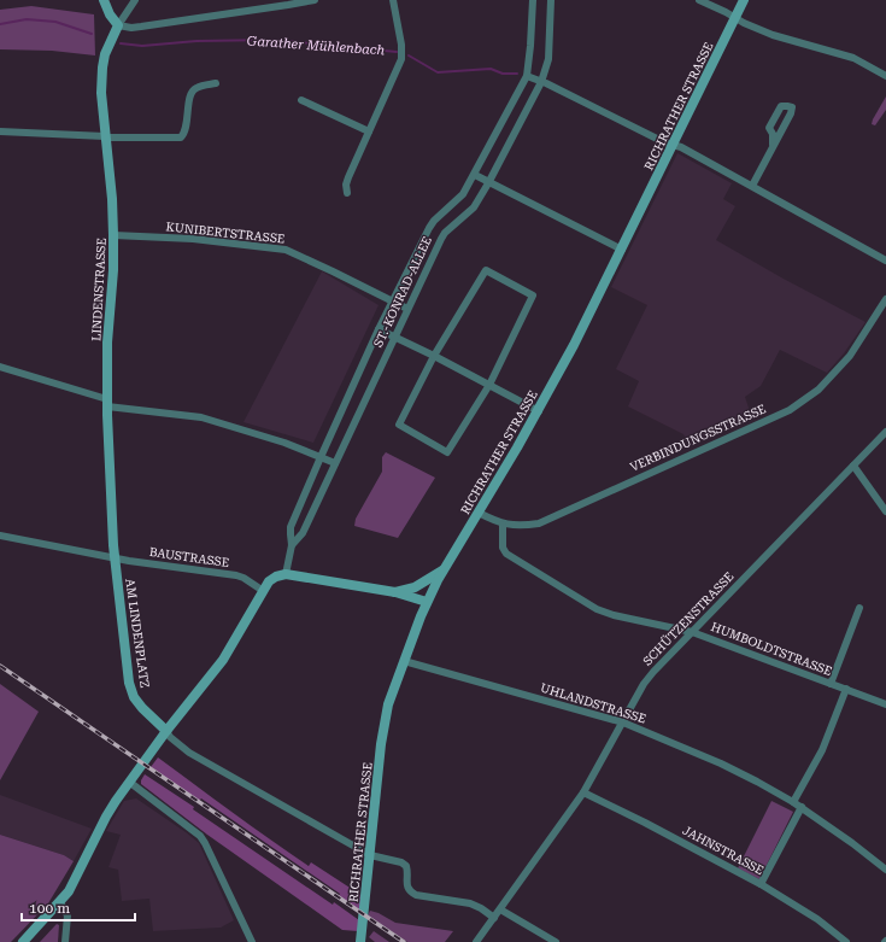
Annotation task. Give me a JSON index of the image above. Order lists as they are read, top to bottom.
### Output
{
  "streets": {
    "main road": ["RICHRATHER STRASSE", "LINDENSTRASSE", "AM LINDENPLATZ"],
    "street": [
      "KUNIBERTSTRASSE",
      "ST.-KONRAD-ALLEE",
      "VERBINDUNGSSTRASSE",
      "BAUSTRASSE",
      "SCHÜTZENSTRASSE",
      "HUMBOLDTSTRASSE",
      "UHLANDSTRASSE",
      "JAHNSTRASSE"
    ]
  },
  "crossings": [
    ["RICHRATHER STRASSE", "VERBINDUNGSSTRASSE"],
    ["RICHRATHER STRASSE", "UHLANDSTRASSE"],
    ["KUNIBERTSTRASSE", "LINDENSTRASSE"],
    ["KUNIBERTSTRASSE", "ST.-KONRAD-ALLEE"],
    ["LINDENSTRASSE", "BAUSTRASSE"],
    ["LINDENSTRASSE", "AM LINDENPLATZ"],
    ["VERBINDUNGSSTRASSE", "HUMBOLDTSTRASSE"],
    ["BAUSTRASSE", "AM LINDENPLATZ"],
    ["SCHÜTZENSTRASSE", "HUMBOLDTSTRASSE"],
    ["SCHÜTZENSTRASSE", "UHLANDSTRASSE"],
    ["SCHÜTZENSTRASSE", "JAHNSTRASSE"]
  ],
  "water": ["Garather Mühlenbach"],
  "scale_bar": "100 m"
}
